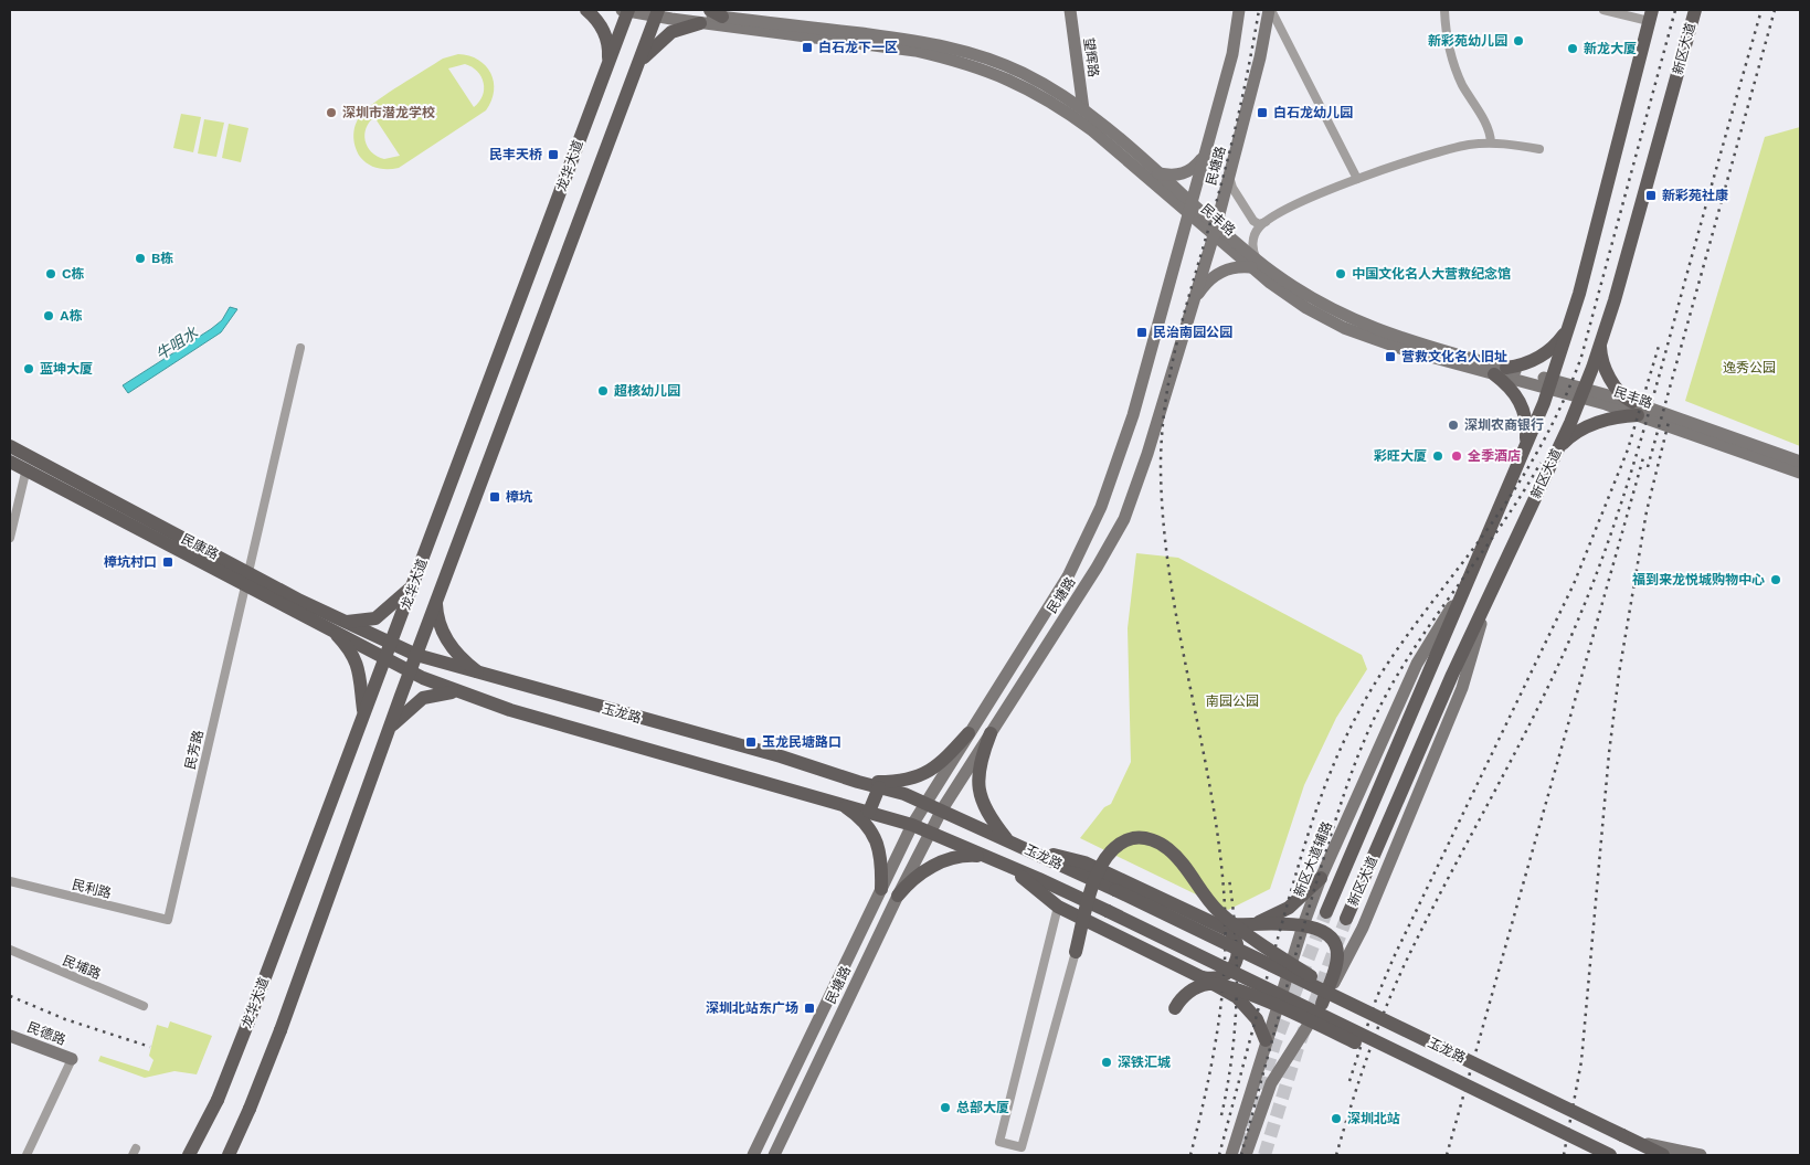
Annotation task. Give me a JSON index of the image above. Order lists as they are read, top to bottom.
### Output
{
  "streets": {
    "main road": [
      "新区大道",
      "望辉路",
      "龙华大道",
      "民塘路",
      "民丰路",
      "民康路",
      "玉龙路",
      "新区大道辅路",
      "民德路"
    ],
    "street": ["民芳路", "民利路", "民埔路"]
  },
  "crossings": [
    ["新区大道", "民丰路"],
    ["新区大道", "新区大道辅路"],
    ["望辉路", "民丰路"],
    ["龙华大道", "民丰路"],
    ["龙华大道", "民康路"],
    ["龙华大道", "玉龙路"],
    ["民塘路", "民丰路"],
    ["民塘路", "玉龙路"],
    ["民康路", "玉龙路"],
    ["民康路", "民芳路"],
    ["民芳路", "民利路"]
  ],
  "water": ["牛咀水"],
  "parks": ["逸秀公园", "南园公园"],
  "places": {
    "other": [
      "新彩苑幼儿园",
      "新龙大厦",
      "深圳市潜龙学校",
      "B栋",
      "C栋",
      "中国文化名人大营救纪念馆",
      "A栋",
      "蓝坤大厦",
      "超核幼儿园",
      "深圳农商银行",
      "彩旺大厦",
      "全季酒店",
      "福到来龙悦城购物中心",
      "深铁汇城",
      "总部大厦",
      "深圳北站"
    ],
    "transit": [
      "白石龙下一区",
      "白石龙幼儿园",
      "民丰天桥",
      "新彩苑社康",
      "民治南园公园",
      "营救文化名人旧址",
      "樟坑",
      "樟坑村口",
      "玉龙民塘路口",
      "深圳北站东广场"
    ]
  }
}
